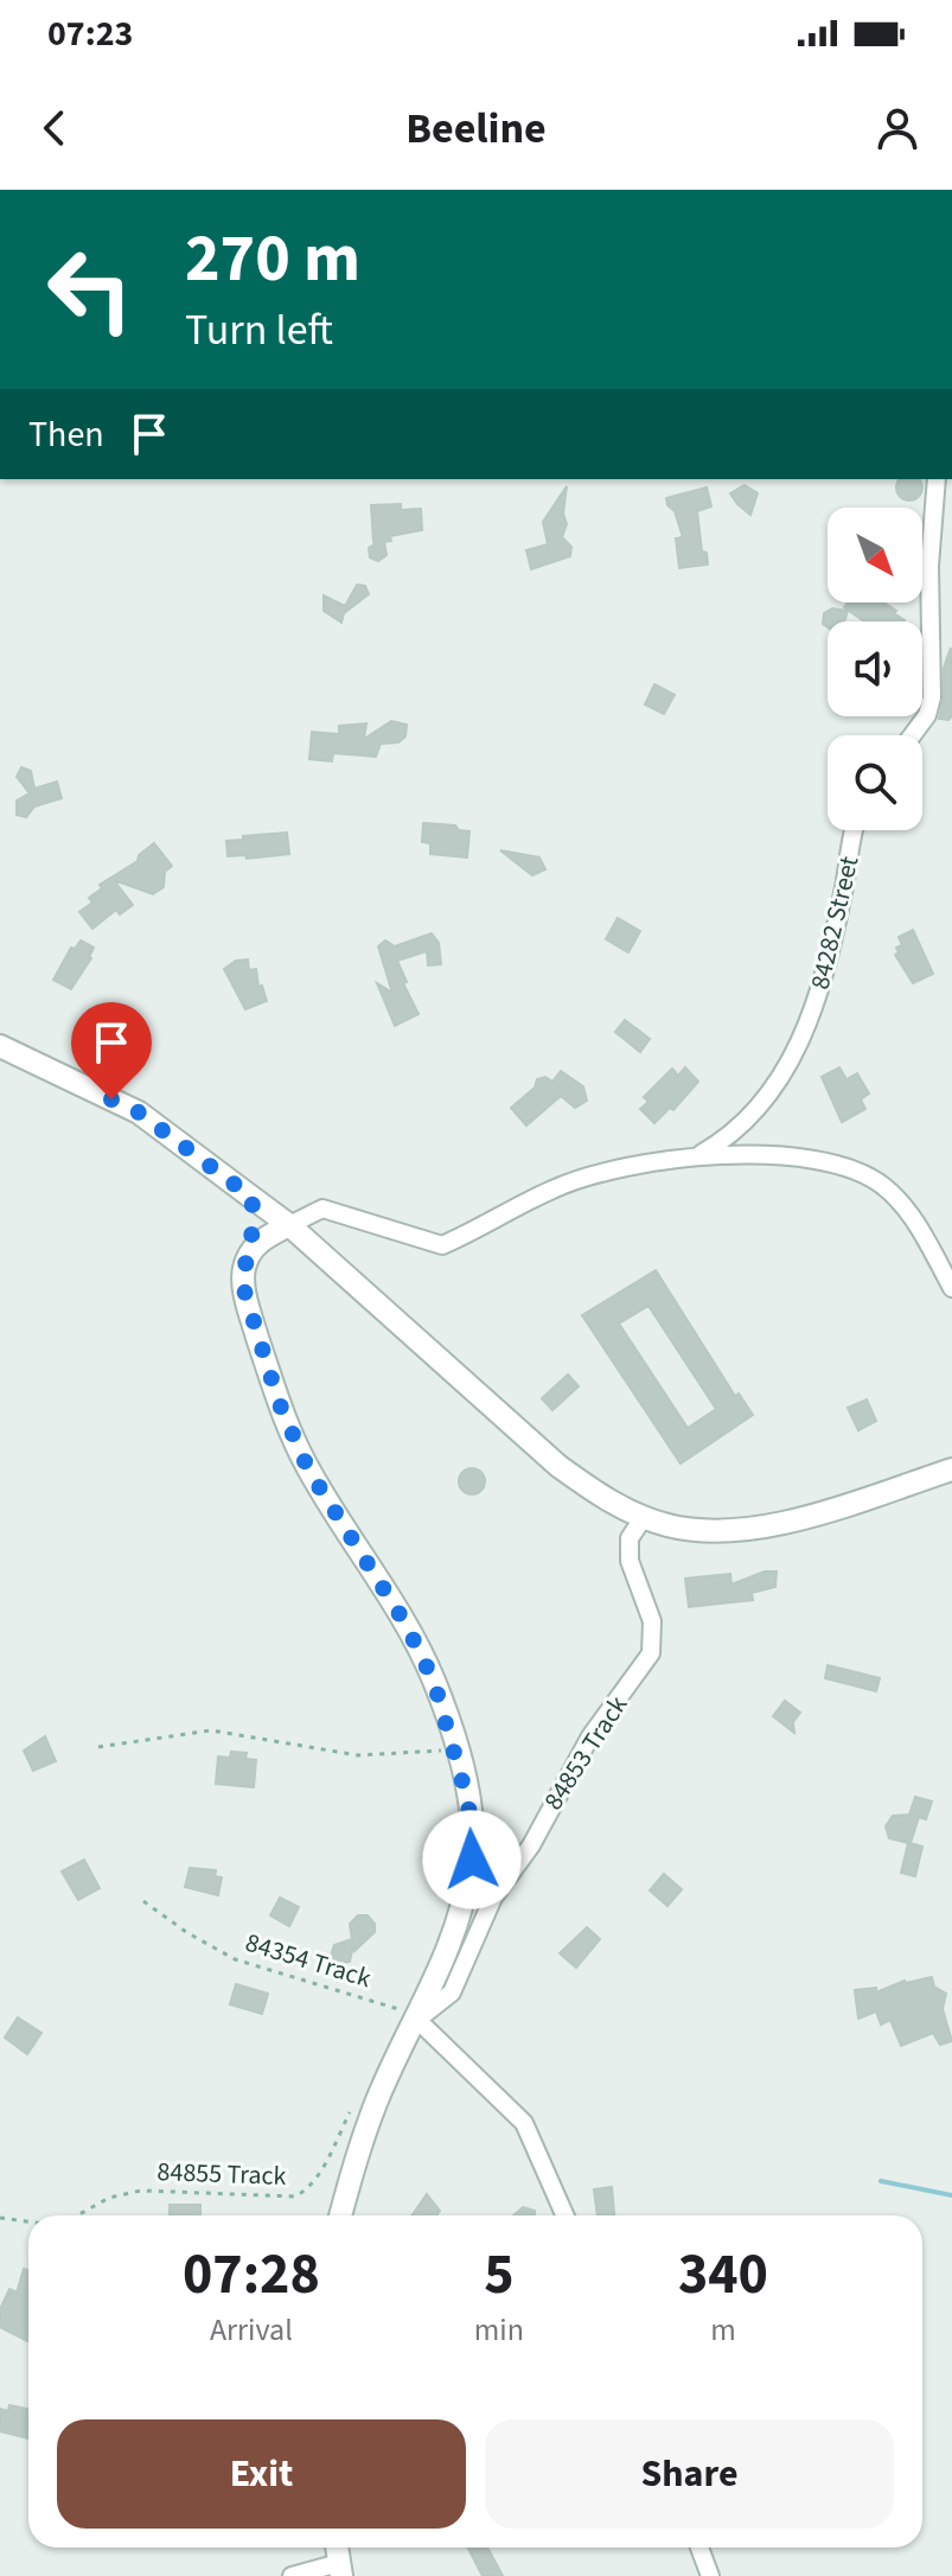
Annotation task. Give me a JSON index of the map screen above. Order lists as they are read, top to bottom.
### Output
{
  "streets": {
    "street": ["84282 Street", "84853 Track"],
    "path": ["84354 Track", "84855 Track"]
  },
  "crossings": [
    ["84853 Track", "84354 Track"]
  ],
  "north": "bottom right",
  "page": {
    "status": "07:23",
    "header": "Beeline",
    "turn": ["270 m", "Turn left"],
    "then": "Then",
    "eta": [
      "07:28",
      "Arrival",
      "5",
      "min",
      "340",
      "m"
    ],
    "buttons": ["Exit", "Share"]
  }
}
